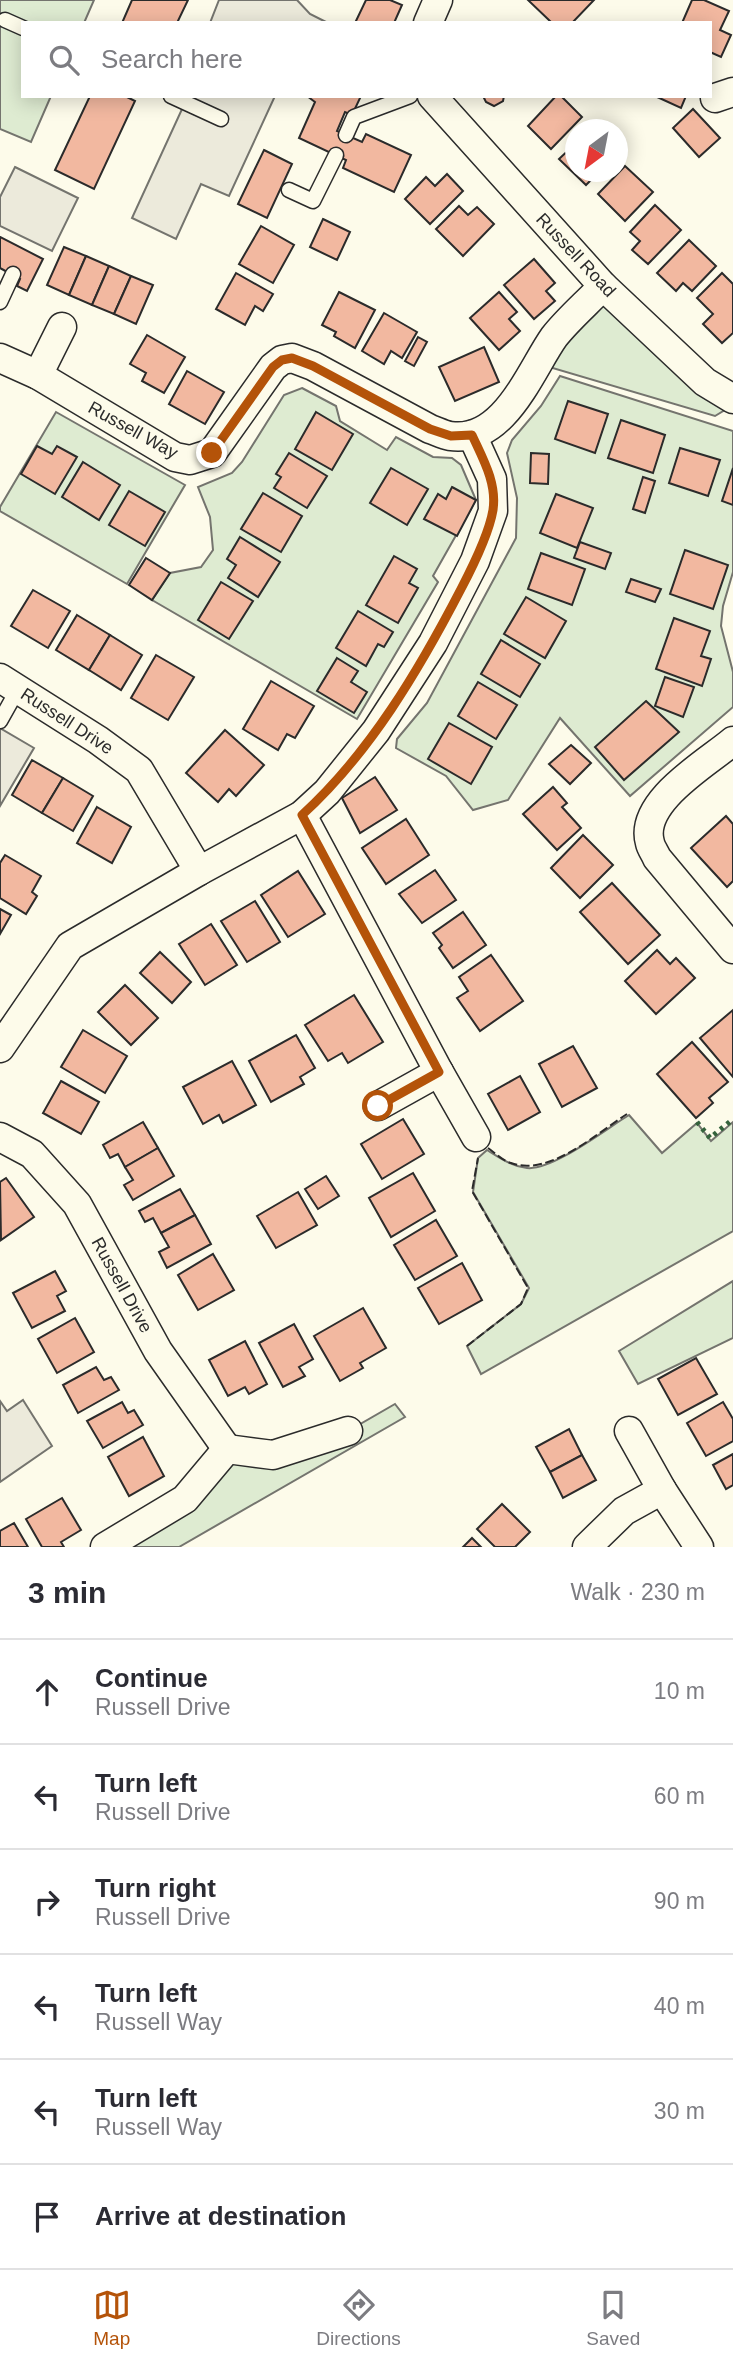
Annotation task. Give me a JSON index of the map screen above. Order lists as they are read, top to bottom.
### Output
{
  "streets": {
    "street": ["Russell Road", "Russell Way", "Russell Drive"]
  },
  "north": "bottom left",
  "page": {
    "search": "Search here",
    "heading": ["3 min", "Walk · 230 m"],
    "list": [
      ["Continue", "Russell Drive", "10 m"],
      ["Turn left", "Russell Drive", "60 m"],
      ["Turn right", "Russell Drive", "90 m"],
      ["Turn left", "Russell Way", "40 m"],
      ["Turn left", "Russell Way", "30 m"],
      "Arrive at destination"
    ],
    "nav": ["Map", "Directions", "Saved"]
  }
}
